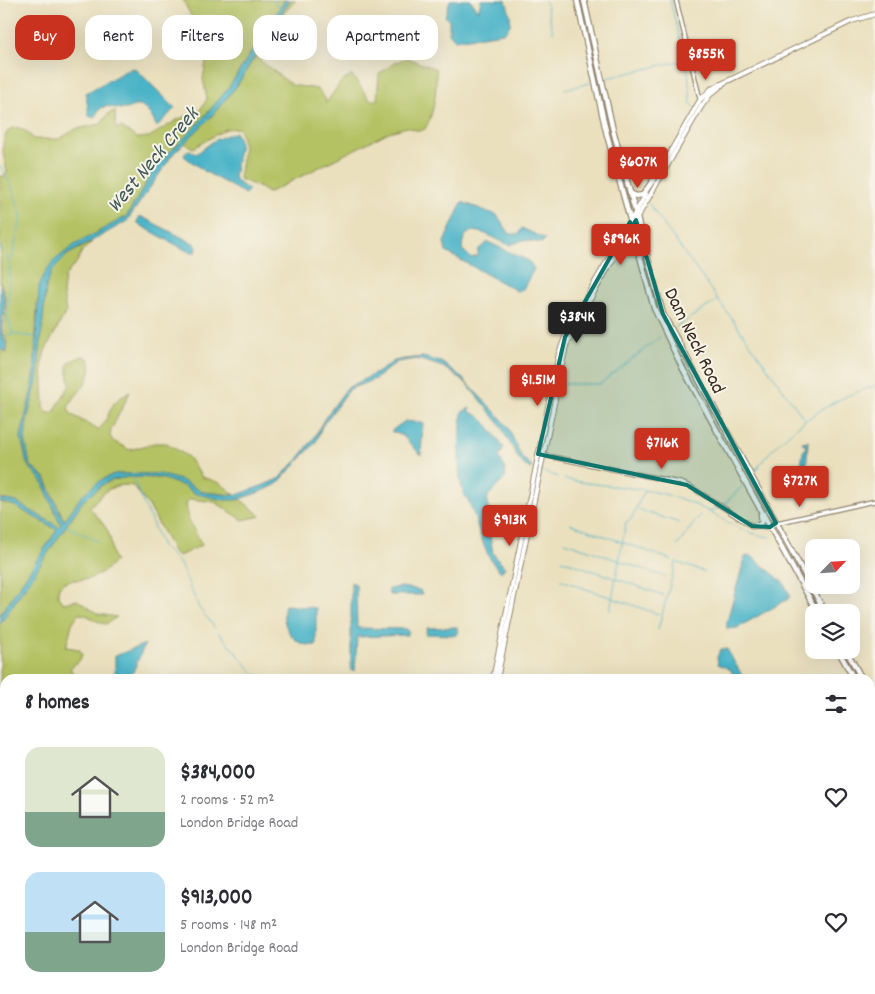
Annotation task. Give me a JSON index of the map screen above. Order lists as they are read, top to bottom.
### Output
{
  "streets": {
    "main road": ["Dam Neck Road"]
  },
  "water": ["West Neck Creek"],
  "north": "top right",
  "page": {
    "chip": [
      "Buy",
      "Rent",
      "Filters",
      "New",
      "Apartment"
    ],
    "price": [
      "$855K",
      "$607K",
      "$896K",
      "$384K",
      "$1.51M",
      "$716K",
      "$727K",
      "$913K"
    ],
    "heading": "8 homes",
    "list": [
      {
        "name": "$384,000",
        "note": "2 rooms · 52 m² · London Bridge Road"
      },
      {
        "name": "$913,000",
        "note": "5 rooms · 148 m² · London Bridge Road"
      }
    ]
  }
}
